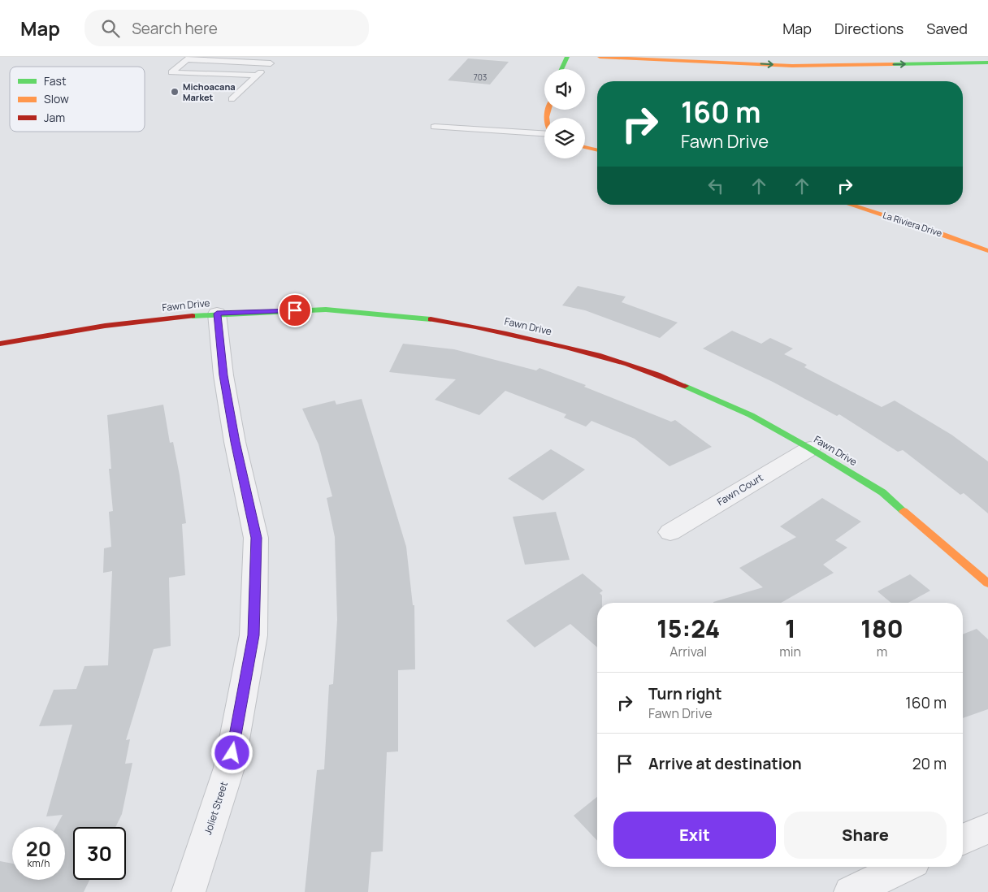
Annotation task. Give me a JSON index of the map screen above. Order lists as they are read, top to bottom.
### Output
{
  "streets": {
    "street": [
      "La Riviera Drive",
      "Fawn Drive",
      "Fawn Court",
      "Joliet Street"
    ]
  },
  "crossings": [
    ["Fawn Drive", "Fawn Court"],
    ["Fawn Drive", "Joliet Street"]
  ],
  "places": ["Michoacana Market"],
  "house_numbers": ["703"],
  "legend": ["Fast", "Slow", "Jam"],
  "page": {
    "header": "Map",
    "search": "Search here",
    "nav": ["Map", "Directions", "Saved"],
    "turn": ["160 m", "Fawn Drive"],
    "eta": [
      "15:24",
      "Arrival",
      "1",
      "min",
      "180",
      "m"
    ],
    "list": [
      {
        "name": "Turn right",
        "note": "Fawn Drive",
        "value": "160 m"
      },
      {
        "name": "Arrive at destination",
        "value": "20 m"
      }
    ],
    "buttons": ["Exit", "Share"],
    "speed": "20 km/h",
    "limit": "30"
  }
}
